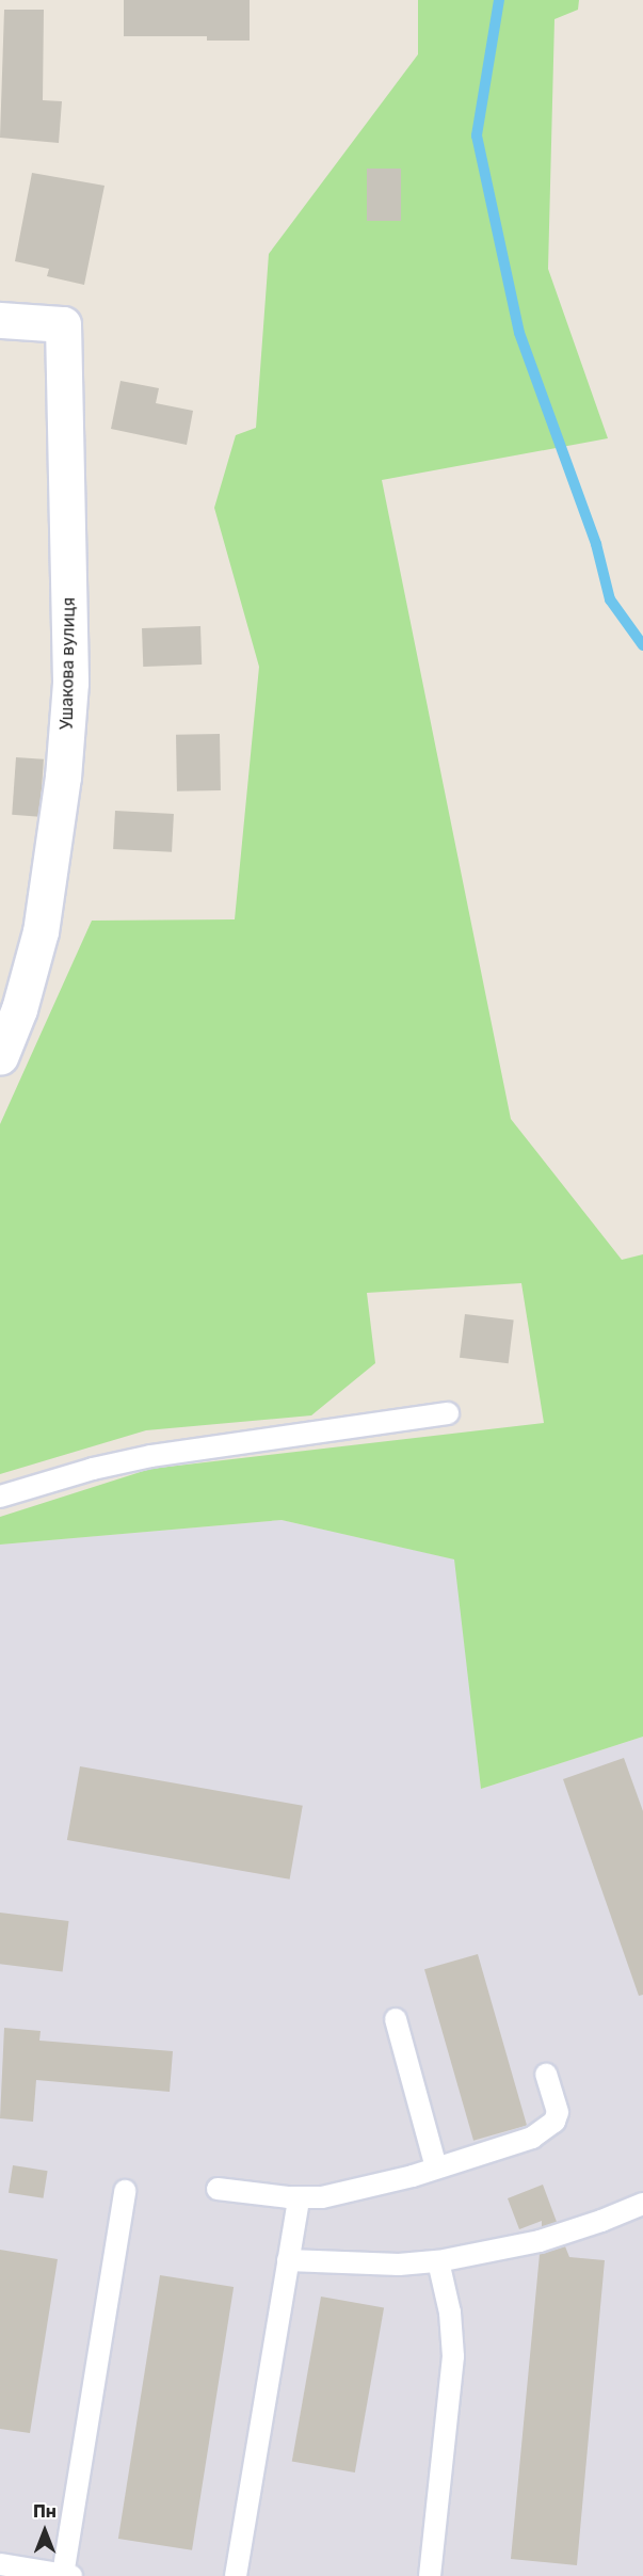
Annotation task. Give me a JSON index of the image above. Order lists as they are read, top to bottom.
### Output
{
  "streets": {
    "street": ["Ушакова вулиця"]
  },
  "north": "top"
}
